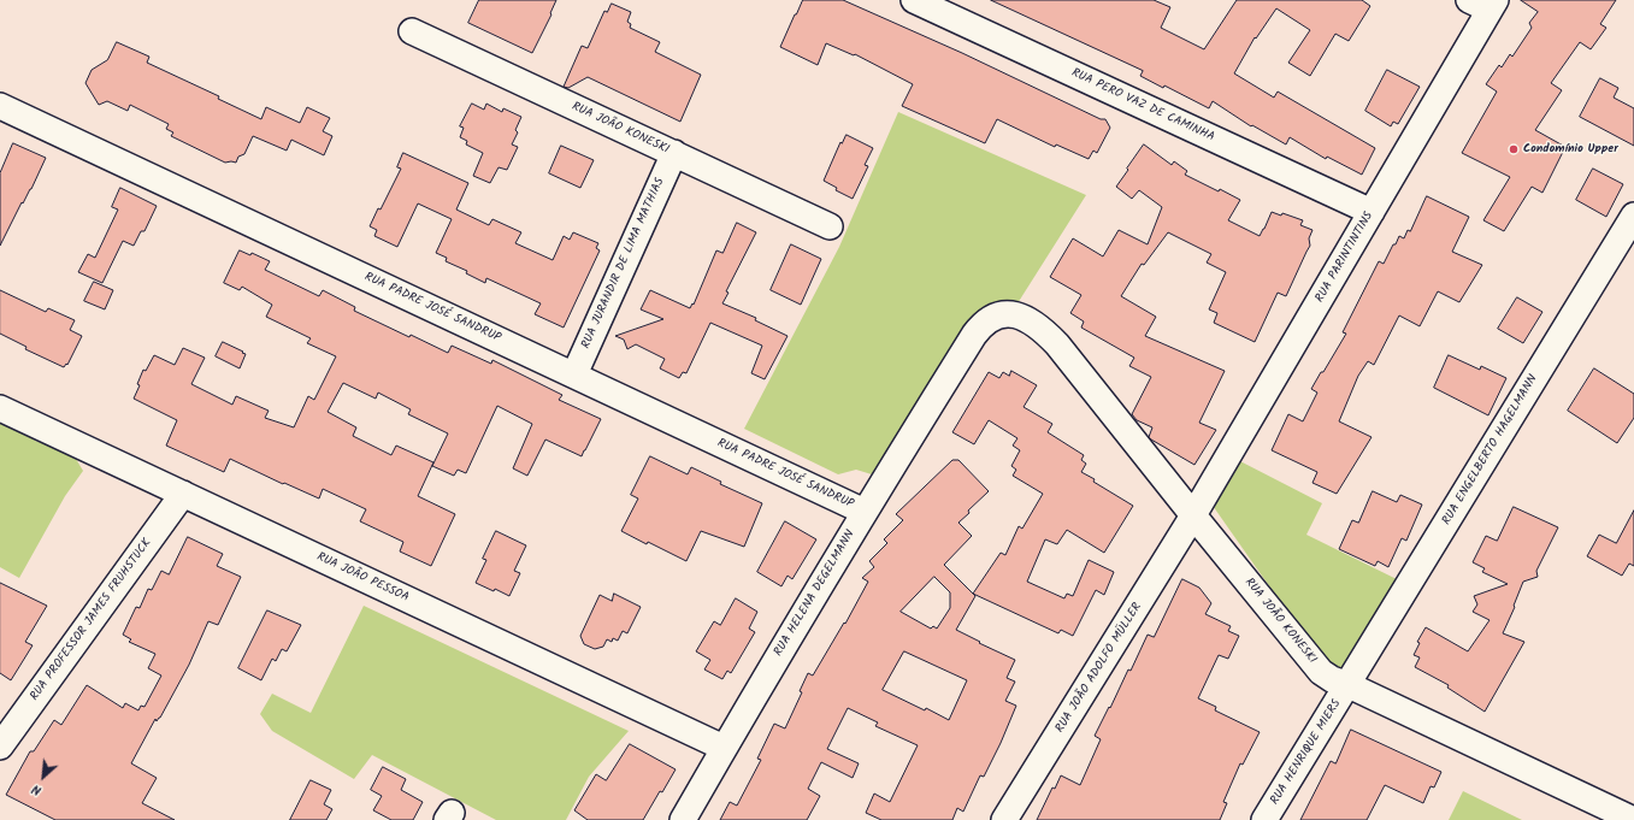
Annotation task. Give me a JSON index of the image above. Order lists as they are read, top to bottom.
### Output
{
  "streets": {
    "street": [
      "RUA PERO VAZ DE CAMINHA",
      "RUA JOÃO KONESKI",
      "RUA PARINTINTINS",
      "RUA JURANDIR DE LIMA MATHIAS",
      "RUA PADRE JOSÉ SANDRUP",
      "RUA ENGELBERTO HAGELMANN",
      "RUA JOÃO PESSOA",
      "RUA HELENA DEGELMANN",
      "RUA PROFESSOR JAMES FRUHSTUCK",
      "RUA JOÃO ADOLFO MÜLLER",
      "RUA HENRIQUE MIERS"
    ]
  },
  "crossings": [
    ["RUA PERO VAZ DE CAMINHA", "RUA PARINTINTINS"],
    ["RUA JOÃO KONESKI", "RUA PARINTINTINS"],
    ["RUA JOÃO KONESKI", "RUA JURANDIR DE LIMA MATHIAS"],
    ["RUA JOÃO KONESKI", "RUA ENGELBERTO HAGELMANN"],
    ["RUA JOÃO KONESKI", "RUA HELENA DEGELMANN"],
    ["RUA JOÃO KONESKI", "RUA JOÃO ADOLFO MÜLLER"],
    ["RUA JOÃO KONESKI", "RUA HENRIQUE MIERS"],
    ["RUA PARINTINTINS", "RUA JOÃO ADOLFO MÜLLER"],
    ["RUA JURANDIR DE LIMA MATHIAS", "RUA PADRE JOSÉ SANDRUP"],
    ["RUA PADRE JOSÉ SANDRUP", "RUA HELENA DEGELMANN"],
    ["RUA ENGELBERTO HAGELMANN", "RUA HENRIQUE MIERS"],
    ["RUA JOÃO PESSOA", "RUA HELENA DEGELMANN"],
    ["RUA JOÃO PESSOA", "RUA PROFESSOR JAMES FRUHSTUCK"]
  ],
  "places": ["Condomínio Upper"],
  "north": "bottom left"
}
